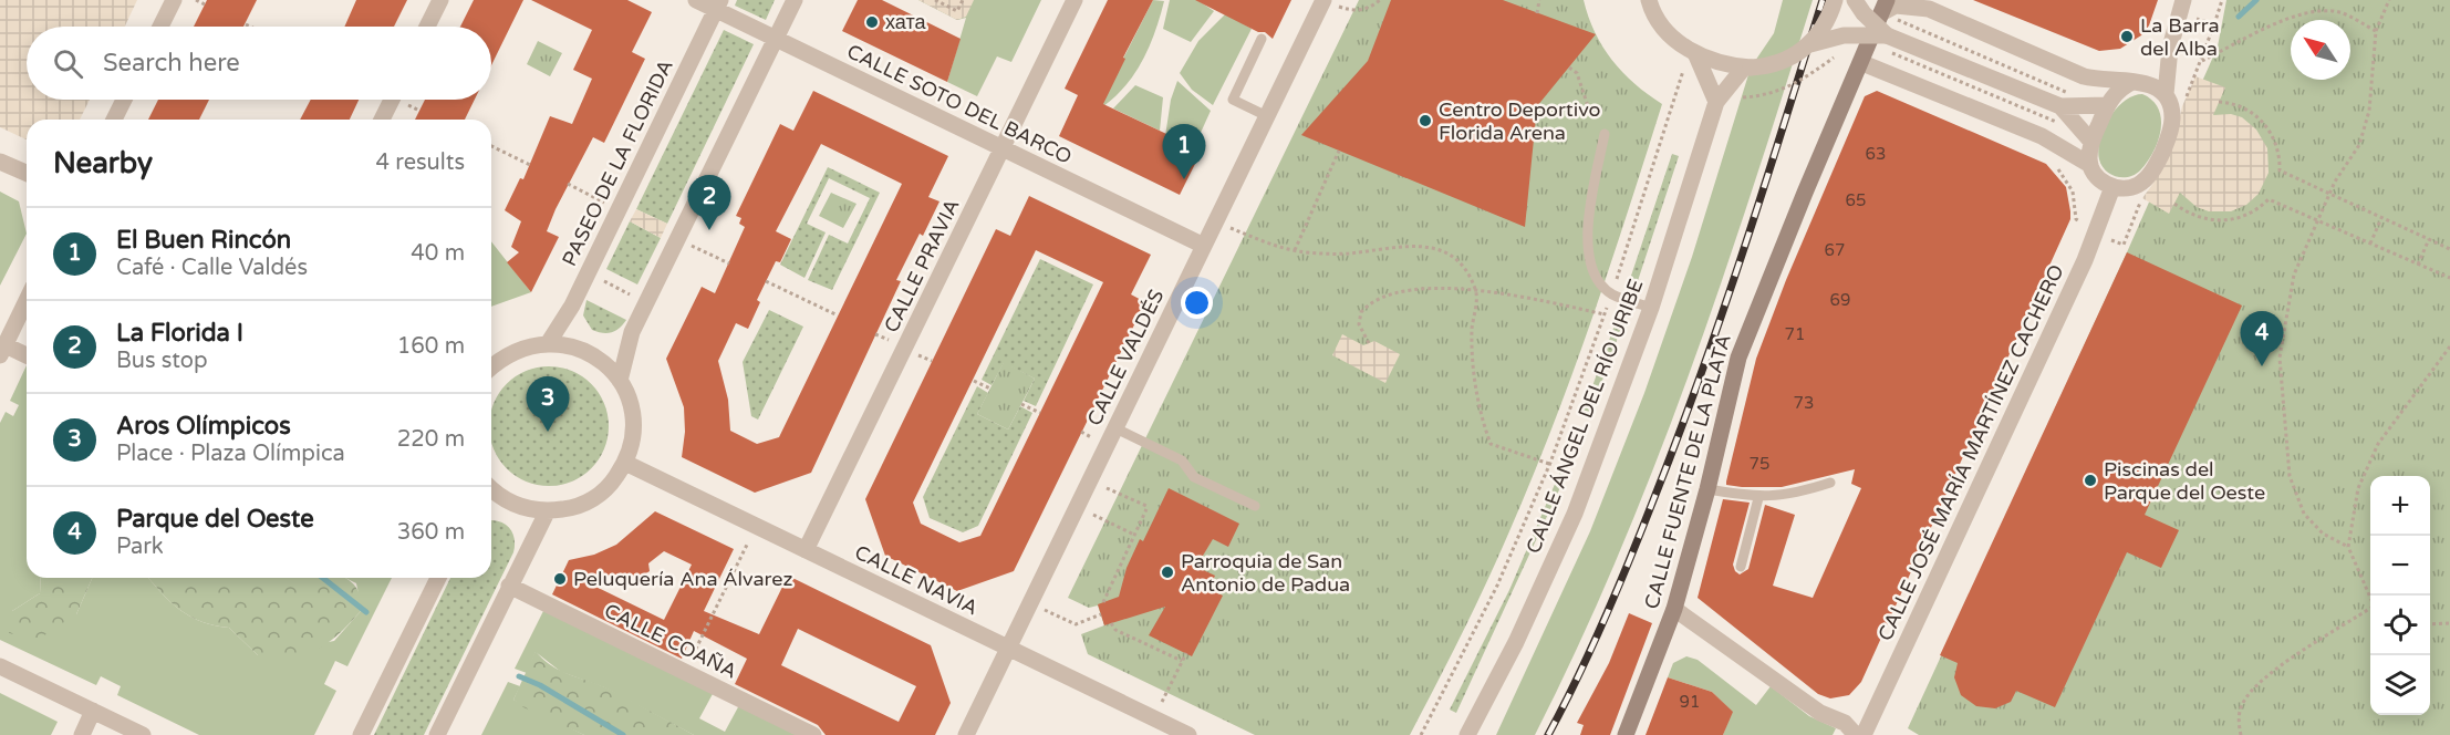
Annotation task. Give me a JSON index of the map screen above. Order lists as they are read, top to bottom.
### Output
{
  "streets": {
    "main road": ["CALLE FUENTE DE LA PLATA"],
    "street": [
      "CALLE SOTO DEL BARCO",
      "PASEO DE LA FLORIDA",
      "CALLE PRAVIA",
      "CALLE VALDÉS",
      "CALLE ÁNGEL DEL RÍO URIBE",
      "CALLE JOSÉ MARÍA MARTÍNEZ CACHERO",
      "CALLE NAVIA",
      "CALLE COAÑA"
    ]
  },
  "crossings": [
    ["CALLE SOTO DEL BARCO", "PASEO DE LA FLORIDA"],
    ["CALLE SOTO DEL BARCO", "CALLE PRAVIA"],
    ["CALLE SOTO DEL BARCO", "CALLE VALDÉS"],
    ["CALLE PRAVIA", "CALLE NAVIA"],
    ["CALLE VALDÉS", "CALLE NAVIA"]
  ],
  "places": [
    "хата",
    "La Barra del Alba",
    "Centro Deportivo Florida Arena",
    "Piscinas del Parque del Oeste",
    "Parroquia de San Antonio de Padua",
    "Peluquería Ana Álvarez"
  ],
  "house_numbers": [
    "63",
    "65",
    "67",
    "69",
    "71",
    "73",
    "75",
    "91"
  ],
  "north": "top left",
  "page": {
    "search": "Search here",
    "heading": ["Nearby", "4 results"],
    "pins": [
      "1",
      "2",
      "4",
      "3"
    ],
    "list": [
      {
        "mark": "1",
        "name": "El Buen Rincón",
        "note": "Café · Calle Valdés",
        "value": "40 m"
      },
      {
        "mark": "2",
        "name": "La Florida I",
        "note": "Bus stop",
        "value": "160 m"
      },
      {
        "mark": "3",
        "name": "Aros Olímpicos",
        "note": "Place · Plaza Olímpica",
        "value": "220 m"
      },
      {
        "mark": "4",
        "name": "Parque del Oeste",
        "note": "Park",
        "value": "360 m"
      }
    ],
    "map_buttons": ["+", "−"]
  }
}
